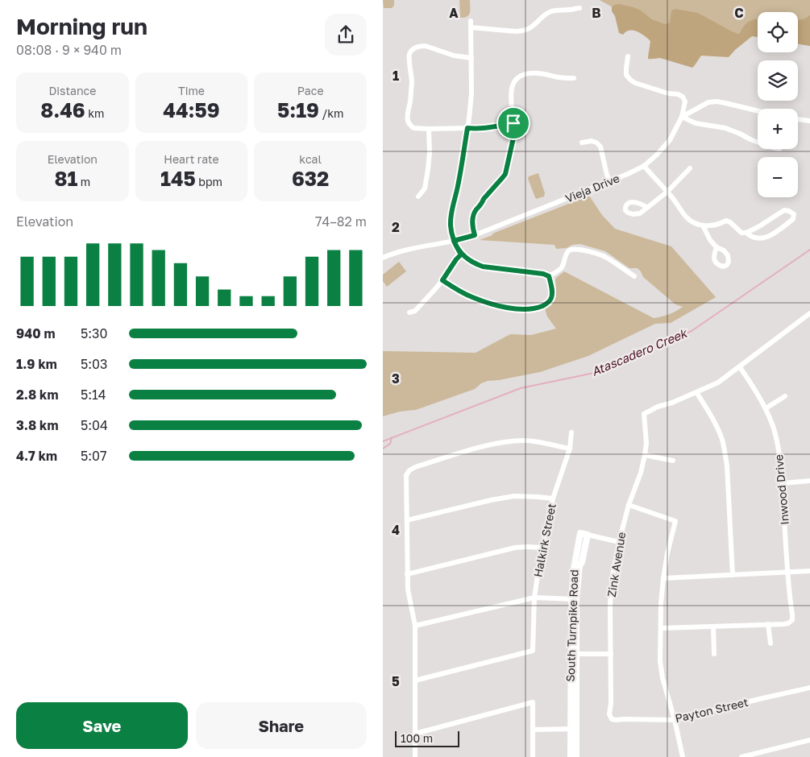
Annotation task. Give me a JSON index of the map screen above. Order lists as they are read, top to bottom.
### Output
{
  "streets": {
    "street": [
      "Vieja Drive",
      "Inwood Drive",
      "Halkirk Street",
      "Zink Avenue",
      "South Turnpike Road",
      "Payton Street"
    ]
  },
  "crossings": [
    ["Zink Avenue", "Payton Street"]
  ],
  "water": ["Atascadero Creek"],
  "scale_bar": "100 m",
  "page": {
    "heading": ["Morning run", "08:08 · 9 × 940 m"],
    "map_buttons": ["+", "−"],
    "stats": [
      ["Distance", "8.46 km"],
      ["Time", "44:59"],
      ["Pace", "5:19 /km"],
      ["Elevation", "81 m"],
      ["Heart rate", "145 bpm"],
      ["kcal", "632"]
    ],
    "chart": ["Elevation", "74–82 m"],
    "list": [
      {
        "name": "940 m",
        "note": "5:30"
      },
      {
        "name": "1.9 km",
        "note": "5:03"
      },
      {
        "name": "2.8 km",
        "note": "5:14"
      },
      {
        "name": "3.8 km",
        "note": "5:04"
      },
      {
        "name": "4.7 km",
        "note": "5:07"
      }
    ],
    "buttons": ["Save", "Share"],
    "scale": "100 m"
  },
  "grid": {
    "columns": ["A", "B", "C"],
    "rows": [
      "1",
      "2",
      "3",
      "4",
      "5"
    ]
  }
}
